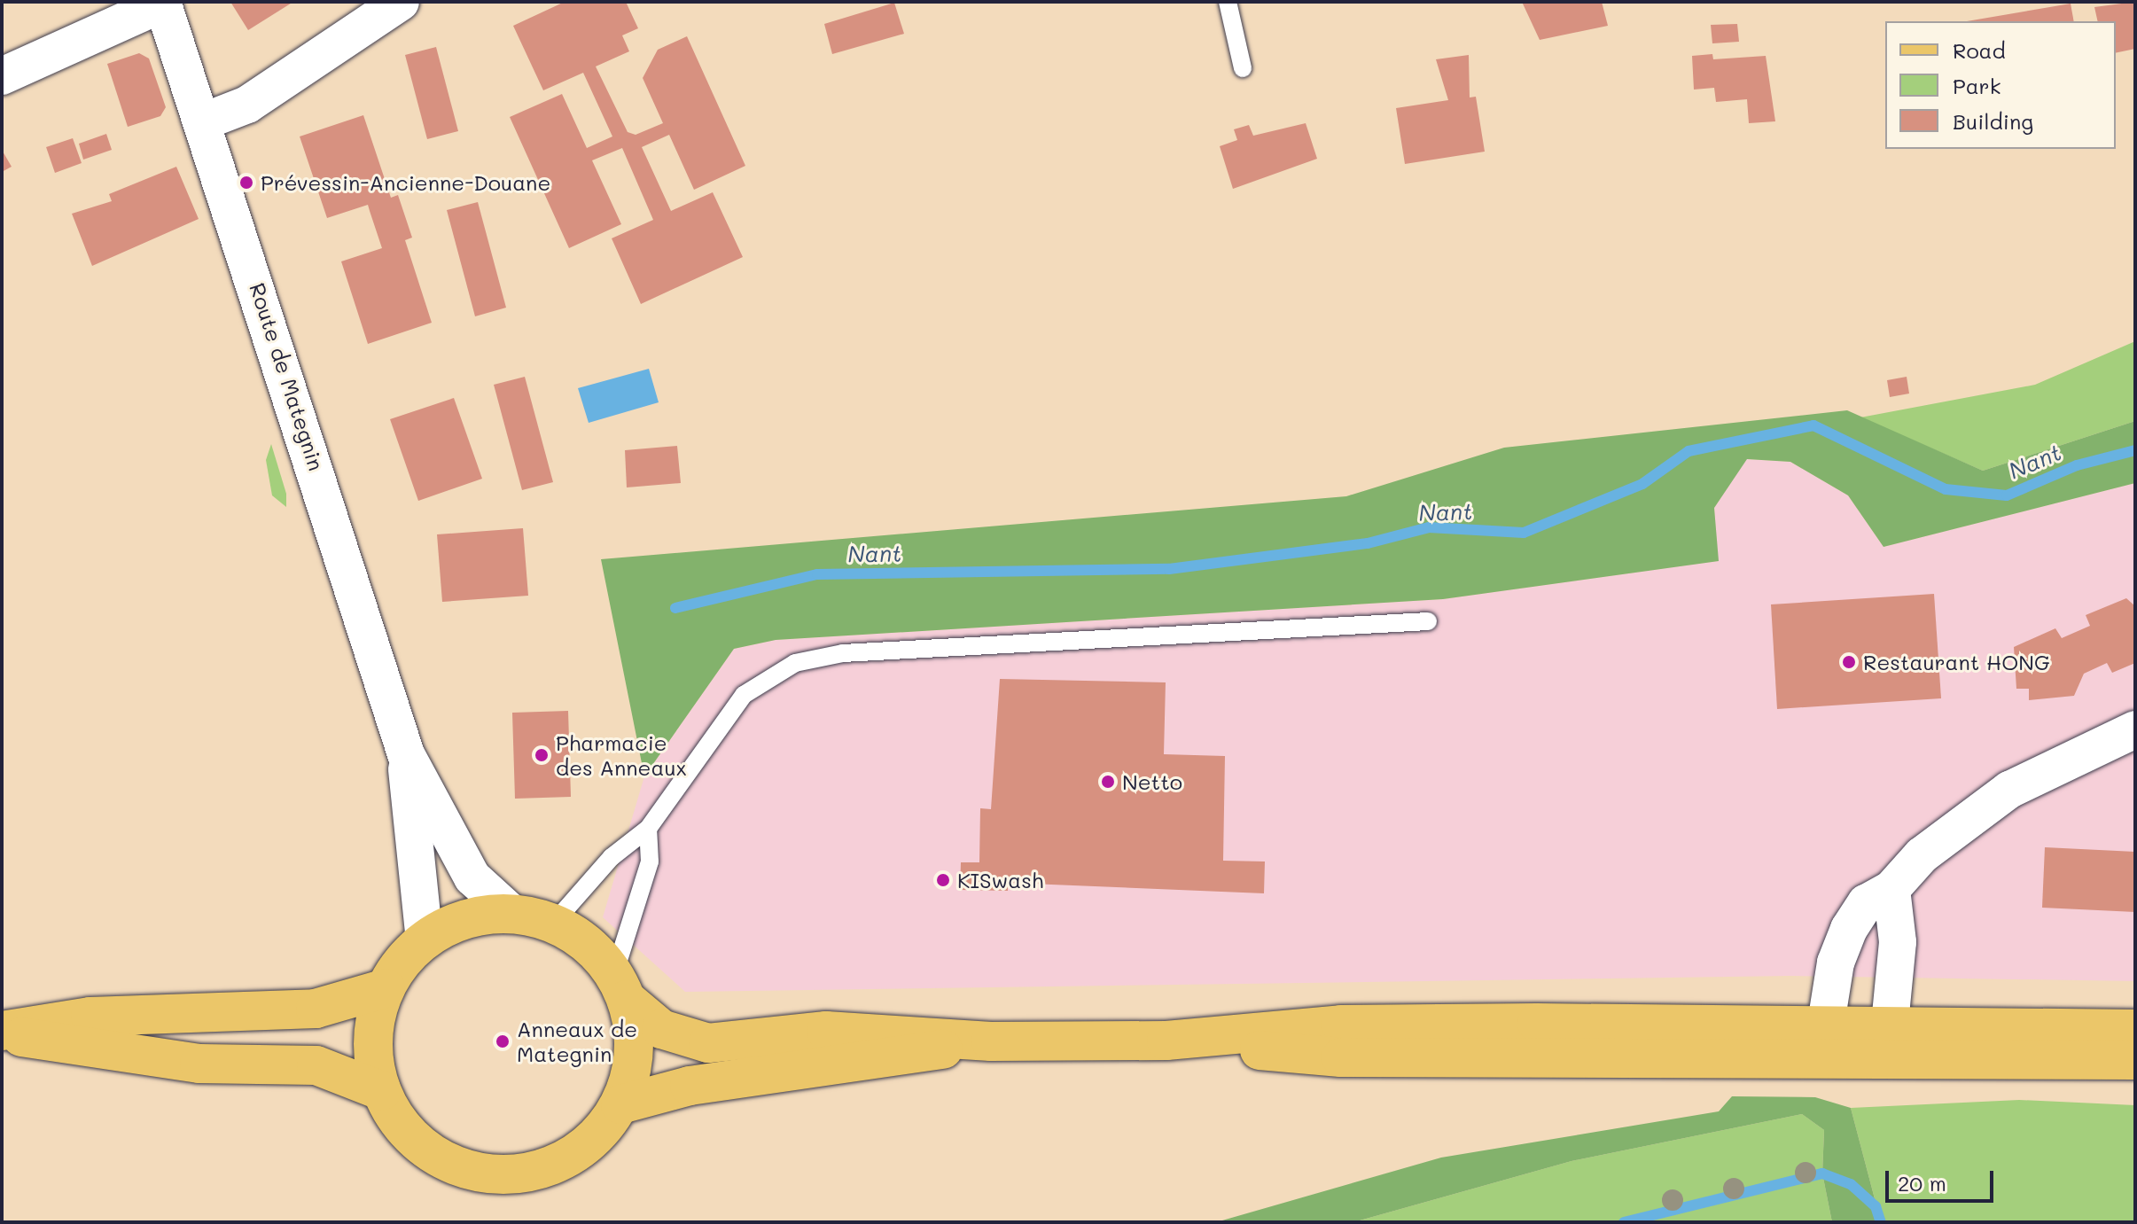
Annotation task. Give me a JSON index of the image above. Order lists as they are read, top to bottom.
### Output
{
  "streets": {
    "street": ["Route de Mategnin"]
  },
  "water": ["Nant"],
  "places": [
    "Prévessin-Ancienne-Douane",
    "Restaurant HONG",
    "Pharmacie des Anneaux",
    "Netto",
    "KISwash",
    "Anneaux de Mategnin"
  ],
  "legend": ["Road", "Park", "Building"],
  "scale_bar": "20 m"
}
